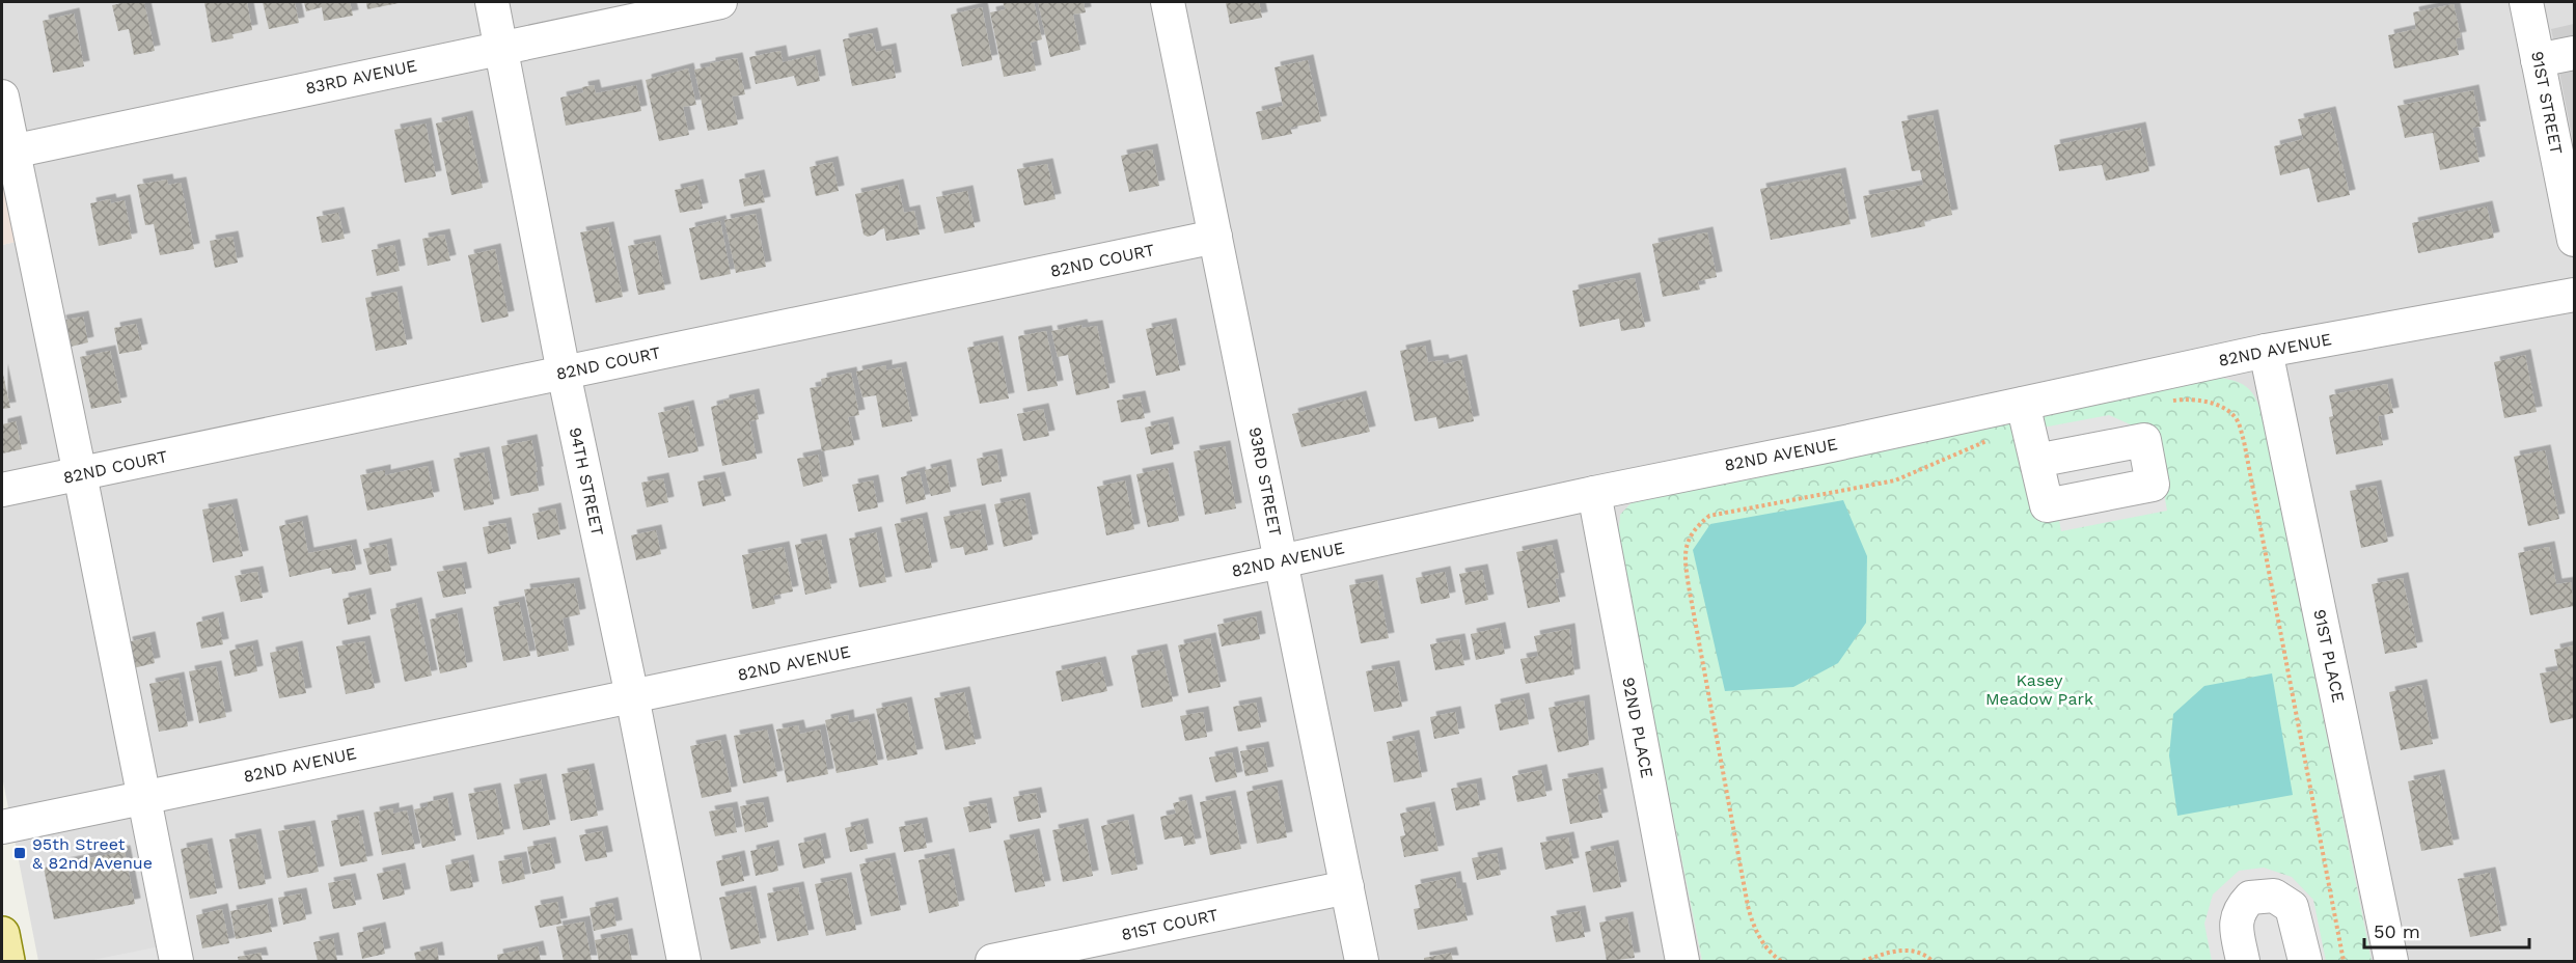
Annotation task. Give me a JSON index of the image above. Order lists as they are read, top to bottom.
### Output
{
  "streets": {
    "street": [
      "83RD AVENUE",
      "91ST STREET",
      "82ND COURT",
      "82ND AVENUE",
      "94TH STREET",
      "93RD STREET",
      "91ST PLACE",
      "92ND PLACE",
      "81ST COURT"
    ]
  },
  "crossings": [
    ["83RD AVENUE", "94TH STREET"],
    ["82ND COURT", "94TH STREET"],
    ["82ND COURT", "93RD STREET"],
    ["82ND AVENUE", "94TH STREET"],
    ["82ND AVENUE", "93RD STREET"],
    ["82ND AVENUE", "91ST PLACE"],
    ["82ND AVENUE", "92ND PLACE"],
    ["93RD STREET", "81ST COURT"]
  ],
  "parks": ["Kasey Meadow Park"],
  "places": {
    "transit": ["95th Street & 82nd Avenue"]
  },
  "scale_bar": "50 m"
}
